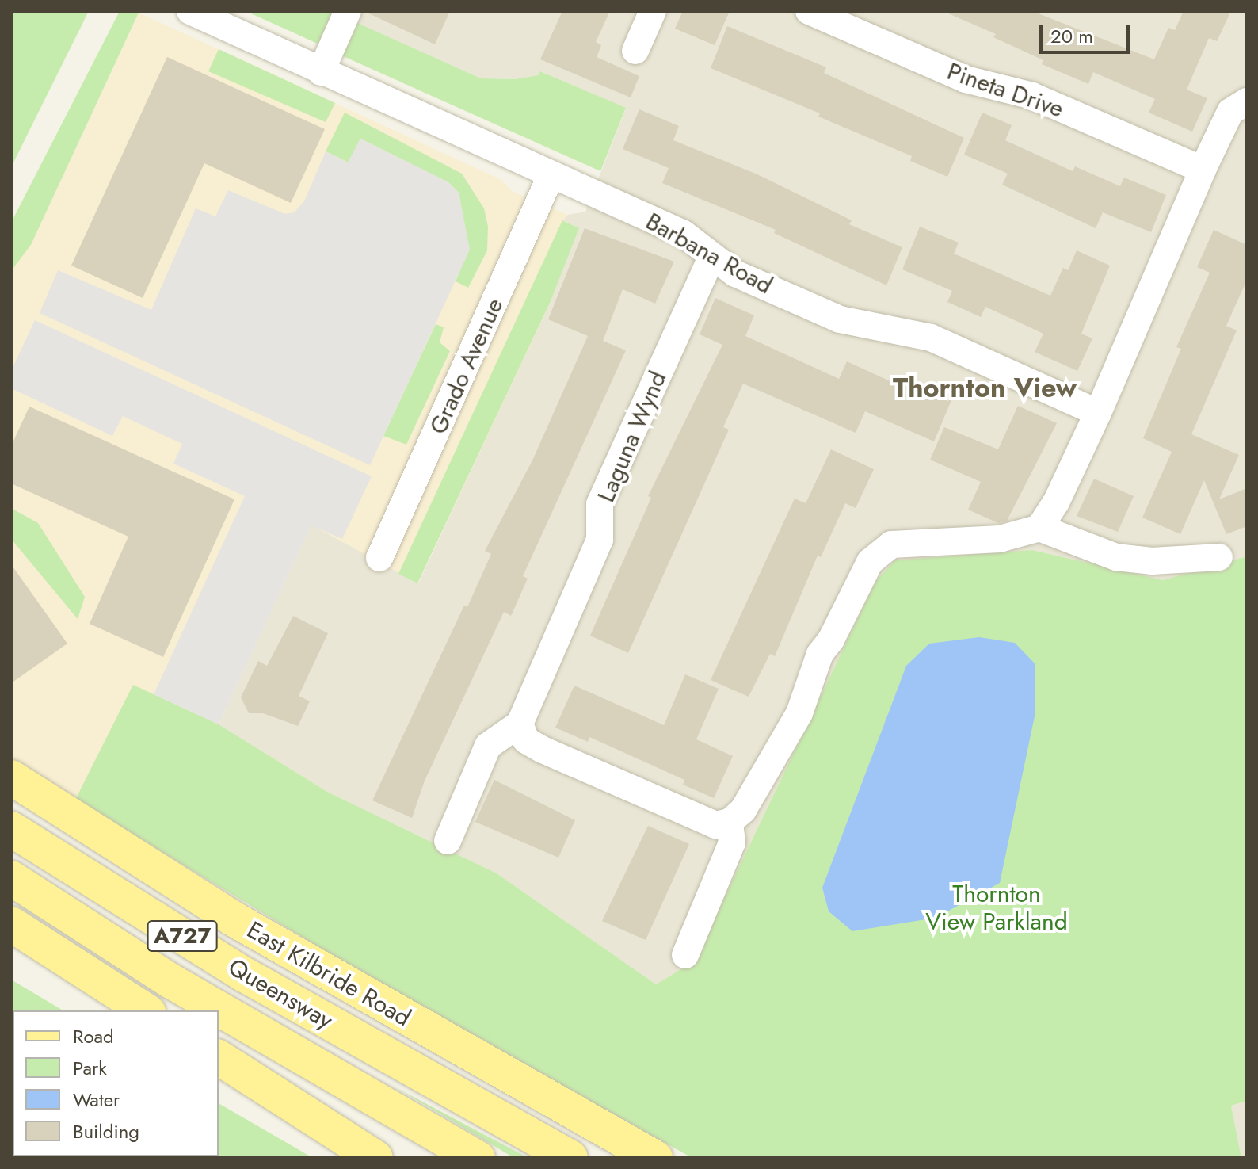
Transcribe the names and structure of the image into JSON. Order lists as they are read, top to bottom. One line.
{"streets":{"main road":["A727","East Kilbride Road","Queensway"],"street":["Pineta Drive","Barbana Road","Grado Avenue","Laguna Wynd"]},"crossings":[["Barbana Road","Grado Avenue"],["Barbana Road","Laguna Wynd"],["East Kilbride Road","Queensway"]],"districts":["Thornton View"],"parks":["Thornton View Parkland"],"legend":["Road","Park","Water","Building"],"scale_bar":"20 m"}
